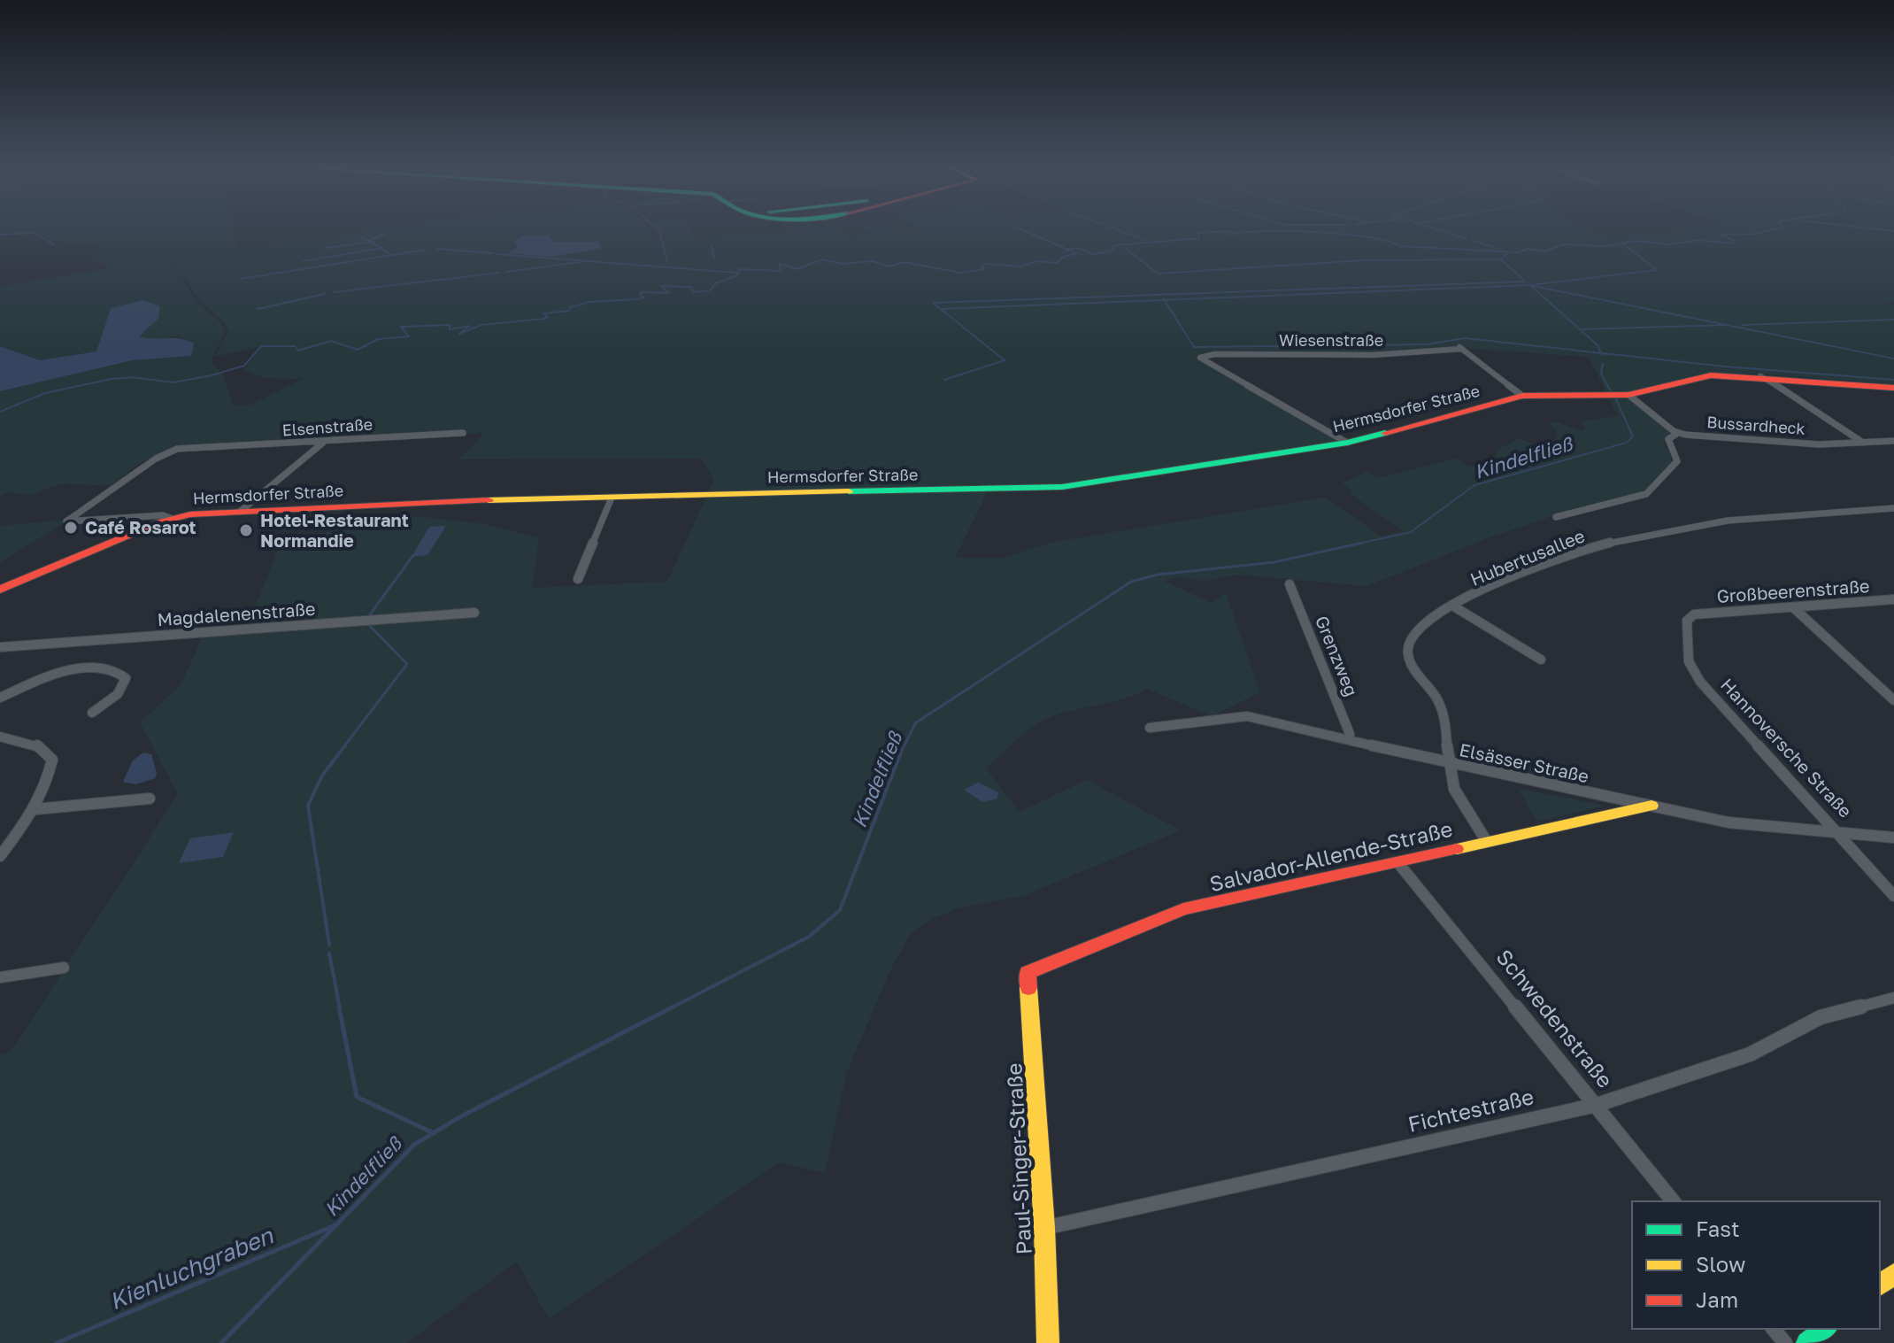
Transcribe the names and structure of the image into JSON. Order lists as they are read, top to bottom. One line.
{"streets":{"street":["Wiesenstraße","Hermsdorfer Straße","Bussardheck","Elsenstraße","Hubertusallee","Großbeerenstraße","Magdalenenstraße","Grenzweg","Hannoversche Straße","Elsässer Straße","Salvador-Allende-Straße","Schwedenstraße","Fichtestraße","Paul-Singer-Straße"]},"crossings":[["Wiesenstraße","Hermsdorfer Straße"],["Hermsdorfer Straße","Elsenstraße"],["Hubertusallee","Elsässer Straße"],["Hubertusallee","Salvador-Allende-Straße"],["Großbeerenstraße","Hannoversche Straße"],["Grenzweg","Elsässer Straße"],["Hannoversche Straße","Elsässer Straße"],["Elsässer Straße","Salvador-Allende-Straße"],["Salvador-Allende-Straße","Schwedenstraße"],["Salvador-Allende-Straße","Paul-Singer-Straße"],["Schwedenstraße","Fichtestraße"],["Fichtestraße","Paul-Singer-Straße"]],"water":["Kindelfließ","Kienluchgraben"],"places":["Café Rosarot","Hotel-Restaurant Normandie"],"legend":["Fast","Slow","Jam"]}
